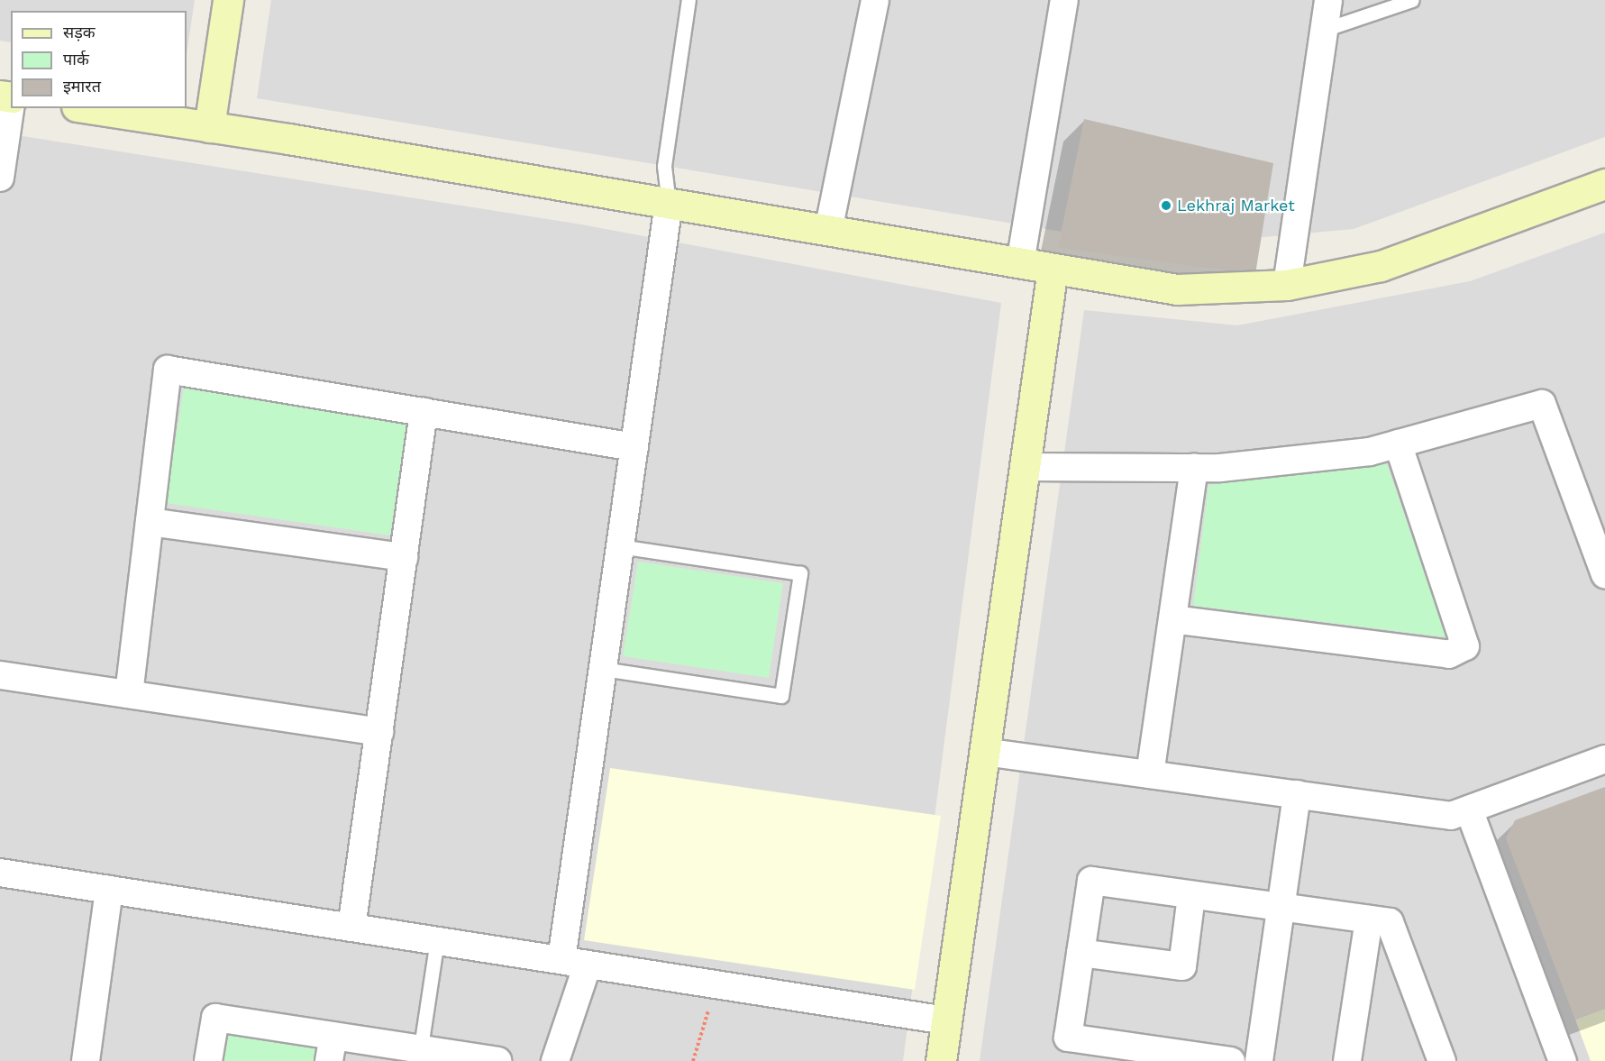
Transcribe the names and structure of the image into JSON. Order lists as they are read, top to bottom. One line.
{"places":["Lekhraj Market"],"legend":["सड़क","पार्क","इमारत"]}
